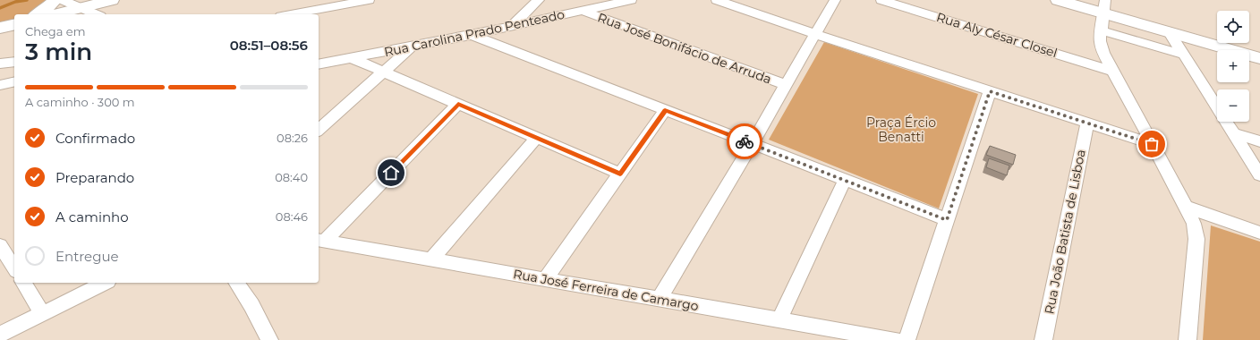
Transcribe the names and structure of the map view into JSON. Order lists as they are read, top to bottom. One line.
{"streets":{"street":["Rua Carolina Prado Penteado","Rua Aly César Closel","Rua José Bonifácio de Arruda","Rua João Batista de Lisboa","Rua José Ferreira de Camargo"]},"crossings":[["Rua Carolina Prado Penteado","Rua José Bonifácio de Arruda"]],"parks":["Praça Ércio Benatti"],"page":{"map_buttons":["+","−"],"heading":["3 min","Chega em","08:51–08:56"],"bar":"A caminho · 300 m","list":[["Confirmado","08:26"],["Preparando","08:40"],["A caminho","08:46"],"Entregue"]}}
